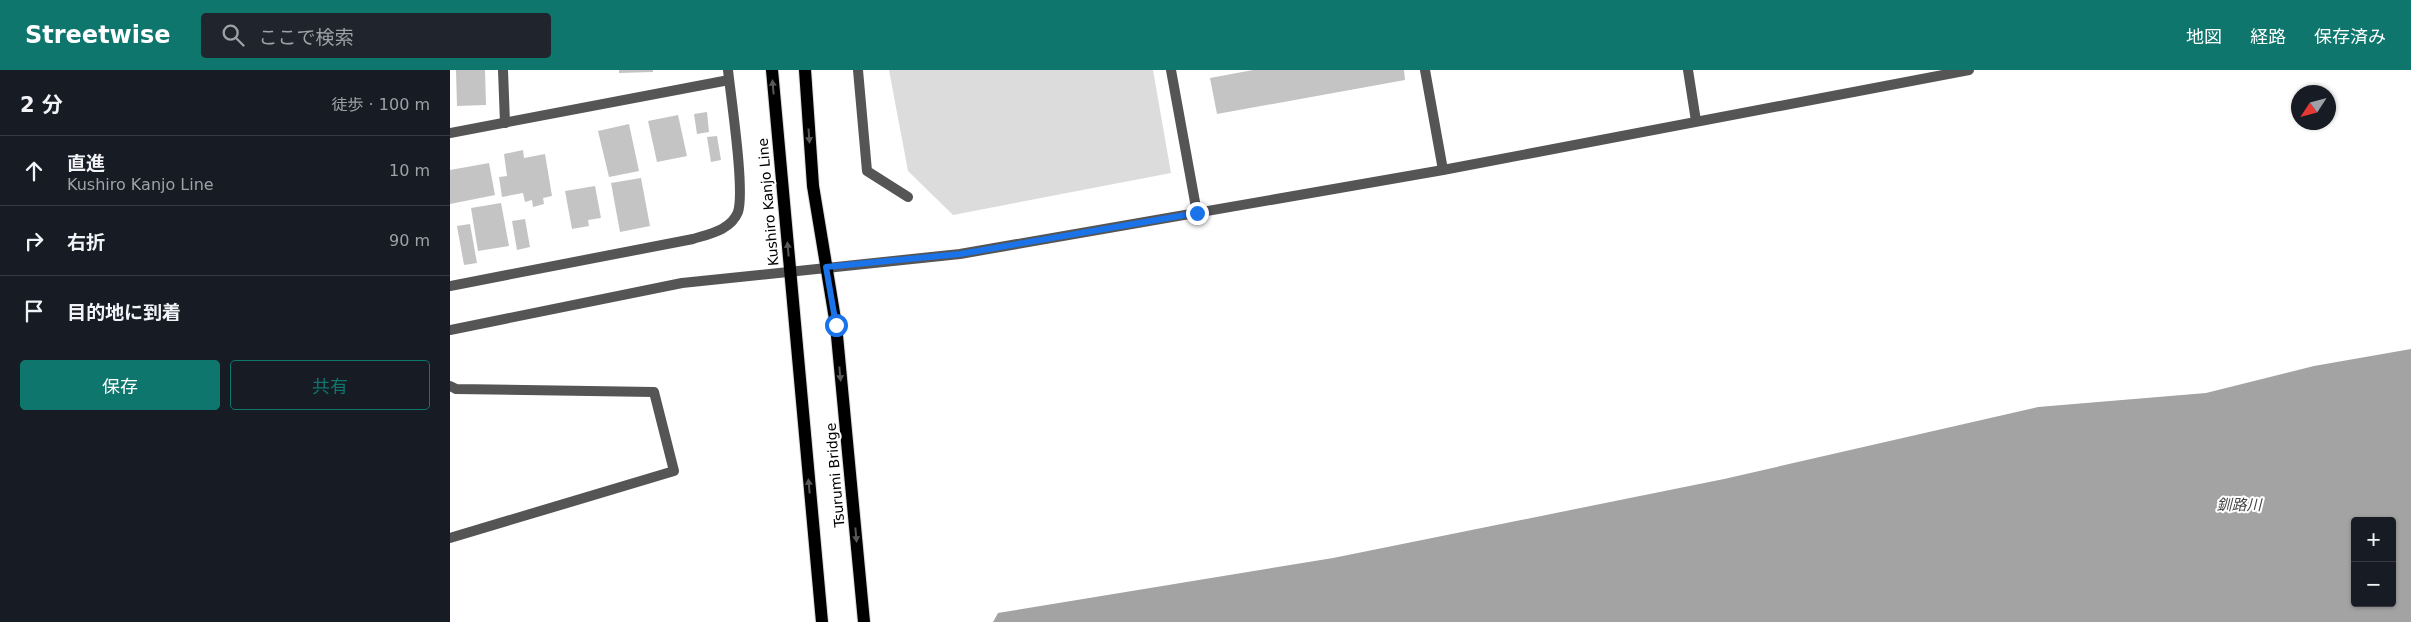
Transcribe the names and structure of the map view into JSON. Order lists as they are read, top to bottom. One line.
{"streets":{"main road":["Kushiro Kanjo Line","Tsurumi Bridge"]},"crossings":[["Kushiro Kanjo Line","Tsurumi Bridge"]],"water":["釧路川"],"north":"bottom left","page":{"header":"Streetwise","search":"ここで検索","nav":["地図","経路","保存済み"],"heading":["2 分","徒歩 · 100 m"],"list":[["直進","Kushiro Kanjo Line","10 m"],["右折","90 m"],"目的地に到着"],"buttons":["保存","共有"],"map_buttons":["+","−"]}}
